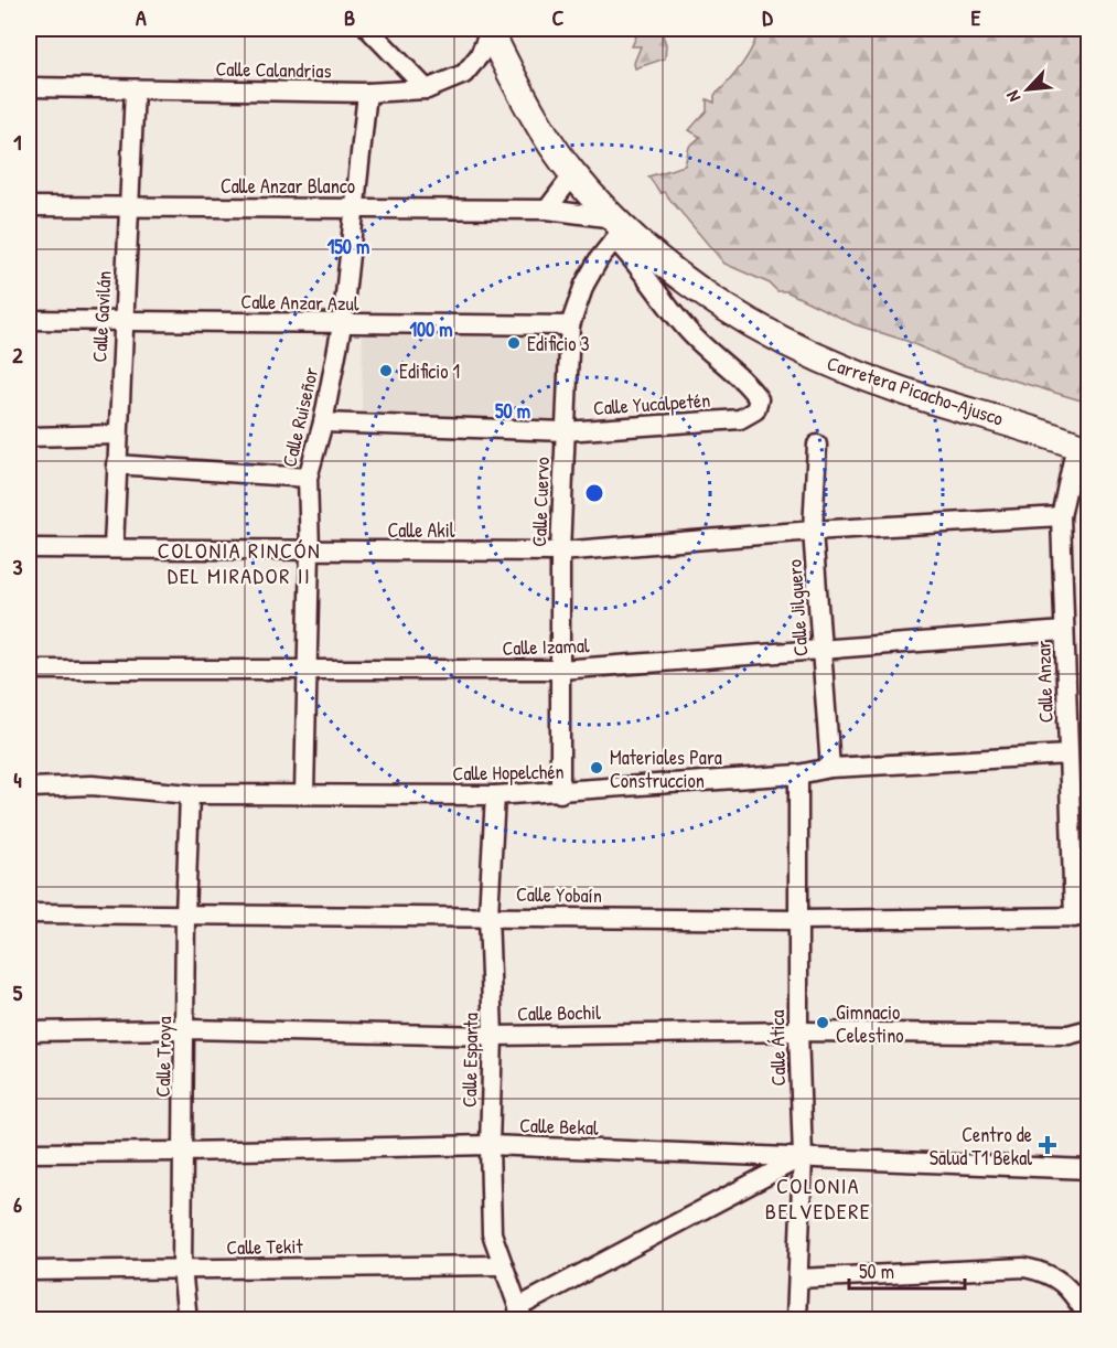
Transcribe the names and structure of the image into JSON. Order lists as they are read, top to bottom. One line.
{"streets":{"main road":["Carretera Picacho-Ajusco"],"street":["Calle Calandrias","Calle Anzar Blanco","Calle Anzar Azul","Calle Gavilán","Calle Yucalpetén","Calle Ruiseñor","Calle Cuervo","Calle Akil","Calle Jilguero","Calle Izamal","Calle Anzar","Calle Hopelchén","Calle Yobaín","Calle Bochil","Calle Ática","Calle Troya","Calle Esparta","Calle Bekal","Calle Tekit"]},"crossings":[["Calle Calandrias","Calle Gavilán"],["Calle Calandrias","Carretera Picacho-Ajusco"],["Calle Calandrias","Calle Ruiseñor"],["Calle Anzar Blanco","Calle Gavilán"],["Calle Anzar Blanco","Carretera Picacho-Ajusco"],["Calle Anzar Blanco","Calle Yucalpetén"],["Calle Anzar Blanco","Calle Ruiseñor"],["Calle Anzar Blanco","Calle Cuervo"],["Calle Anzar Azul","Calle Gavilán"],["Calle Anzar Azul","Calle Ruiseñor"],["Calle Anzar Azul","Calle Cuervo"],["Calle Gavilán","Calle Akil"],["Carretera Picacho-Ajusco","Calle Yucalpetén"],["Carretera Picacho-Ajusco","Calle Cuervo"],["Carretera Picacho-Ajusco","Calle Anzar"],["Calle Yucalpetén","Calle Ruiseñor"],["Calle Yucalpetén","Calle Cuervo"],["Calle Ruiseñor","Calle Akil"],["Calle Ruiseñor","Calle Izamal"],["Calle Ruiseñor","Calle Hopelchén"],["Calle Cuervo","Calle Akil"],["Calle Cuervo","Calle Izamal"],["Calle Cuervo","Calle Hopelchén"],["Calle Akil","Calle Jilguero"],["Calle Akil","Calle Anzar"],["Calle Jilguero","Calle Izamal"],["Calle Jilguero","Calle Hopelchén"],["Calle Izamal","Calle Anzar"],["Calle Anzar","Calle Hopelchén"],["Calle Anzar","Calle Yobaín"],["Calle Hopelchén","Calle Ática"],["Calle Hopelchén","Calle Troya"],["Calle Hopelchén","Calle Esparta"],["Calle Yobaín","Calle Ática"],["Calle Yobaín","Calle Troya"],["Calle Yobaín","Calle Esparta"],["Calle Bochil","Calle Ática"],["Calle Bochil","Calle Troya"],["Calle Bochil","Calle Esparta"],["Calle Ática","Calle Bekal"],["Calle Troya","Calle Bekal"],["Calle Troya","Calle Tekit"],["Calle Esparta","Calle Bekal"],["Calle Esparta","Calle Tekit"]],"districts":["COLONIA RINCÓN DEL MIRADOR II","COLONIA BELVEDERE"],"places":{"other":["Edificio 3","Edificio 1","Materiales Para Construccion","Gimnacio Celestino"],"health":["Centro de Salud T1 Bekal"]},"scale_bar":"50 m","north":"bottom left","grid":{"columns":["A","B","C","D","E"],"rows":["1","2","3","4","5","6"]},"rings":["150 m","100 m","50 m"]}
